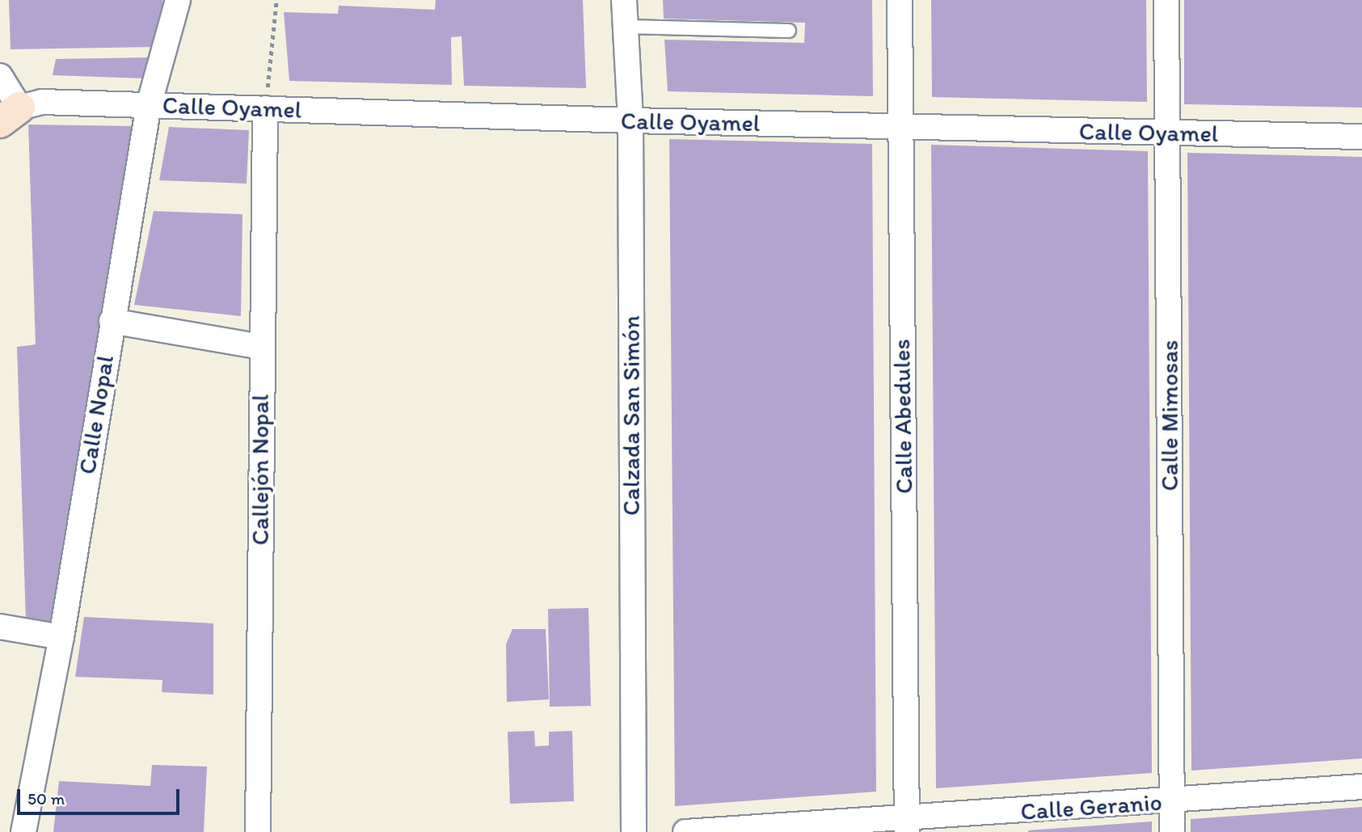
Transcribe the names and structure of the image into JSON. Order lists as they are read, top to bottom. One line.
{"streets":{"street":["Calle Oyamel","Calle Nopal","Calzada San Simón","Calle Mimosas","Calle Abedules","Callejón Nopal","Calle Geranio"]},"crossings":[["Calle Oyamel","Calle Nopal"],["Calle Oyamel","Calzada San Simón"],["Calle Oyamel","Calle Mimosas"],["Calle Oyamel","Calle Abedules"],["Calle Oyamel","Callejón Nopal"],["Calle Mimosas","Calle Geranio"],["Calle Abedules","Calle Geranio"]],"scale_bar":"50 m"}
